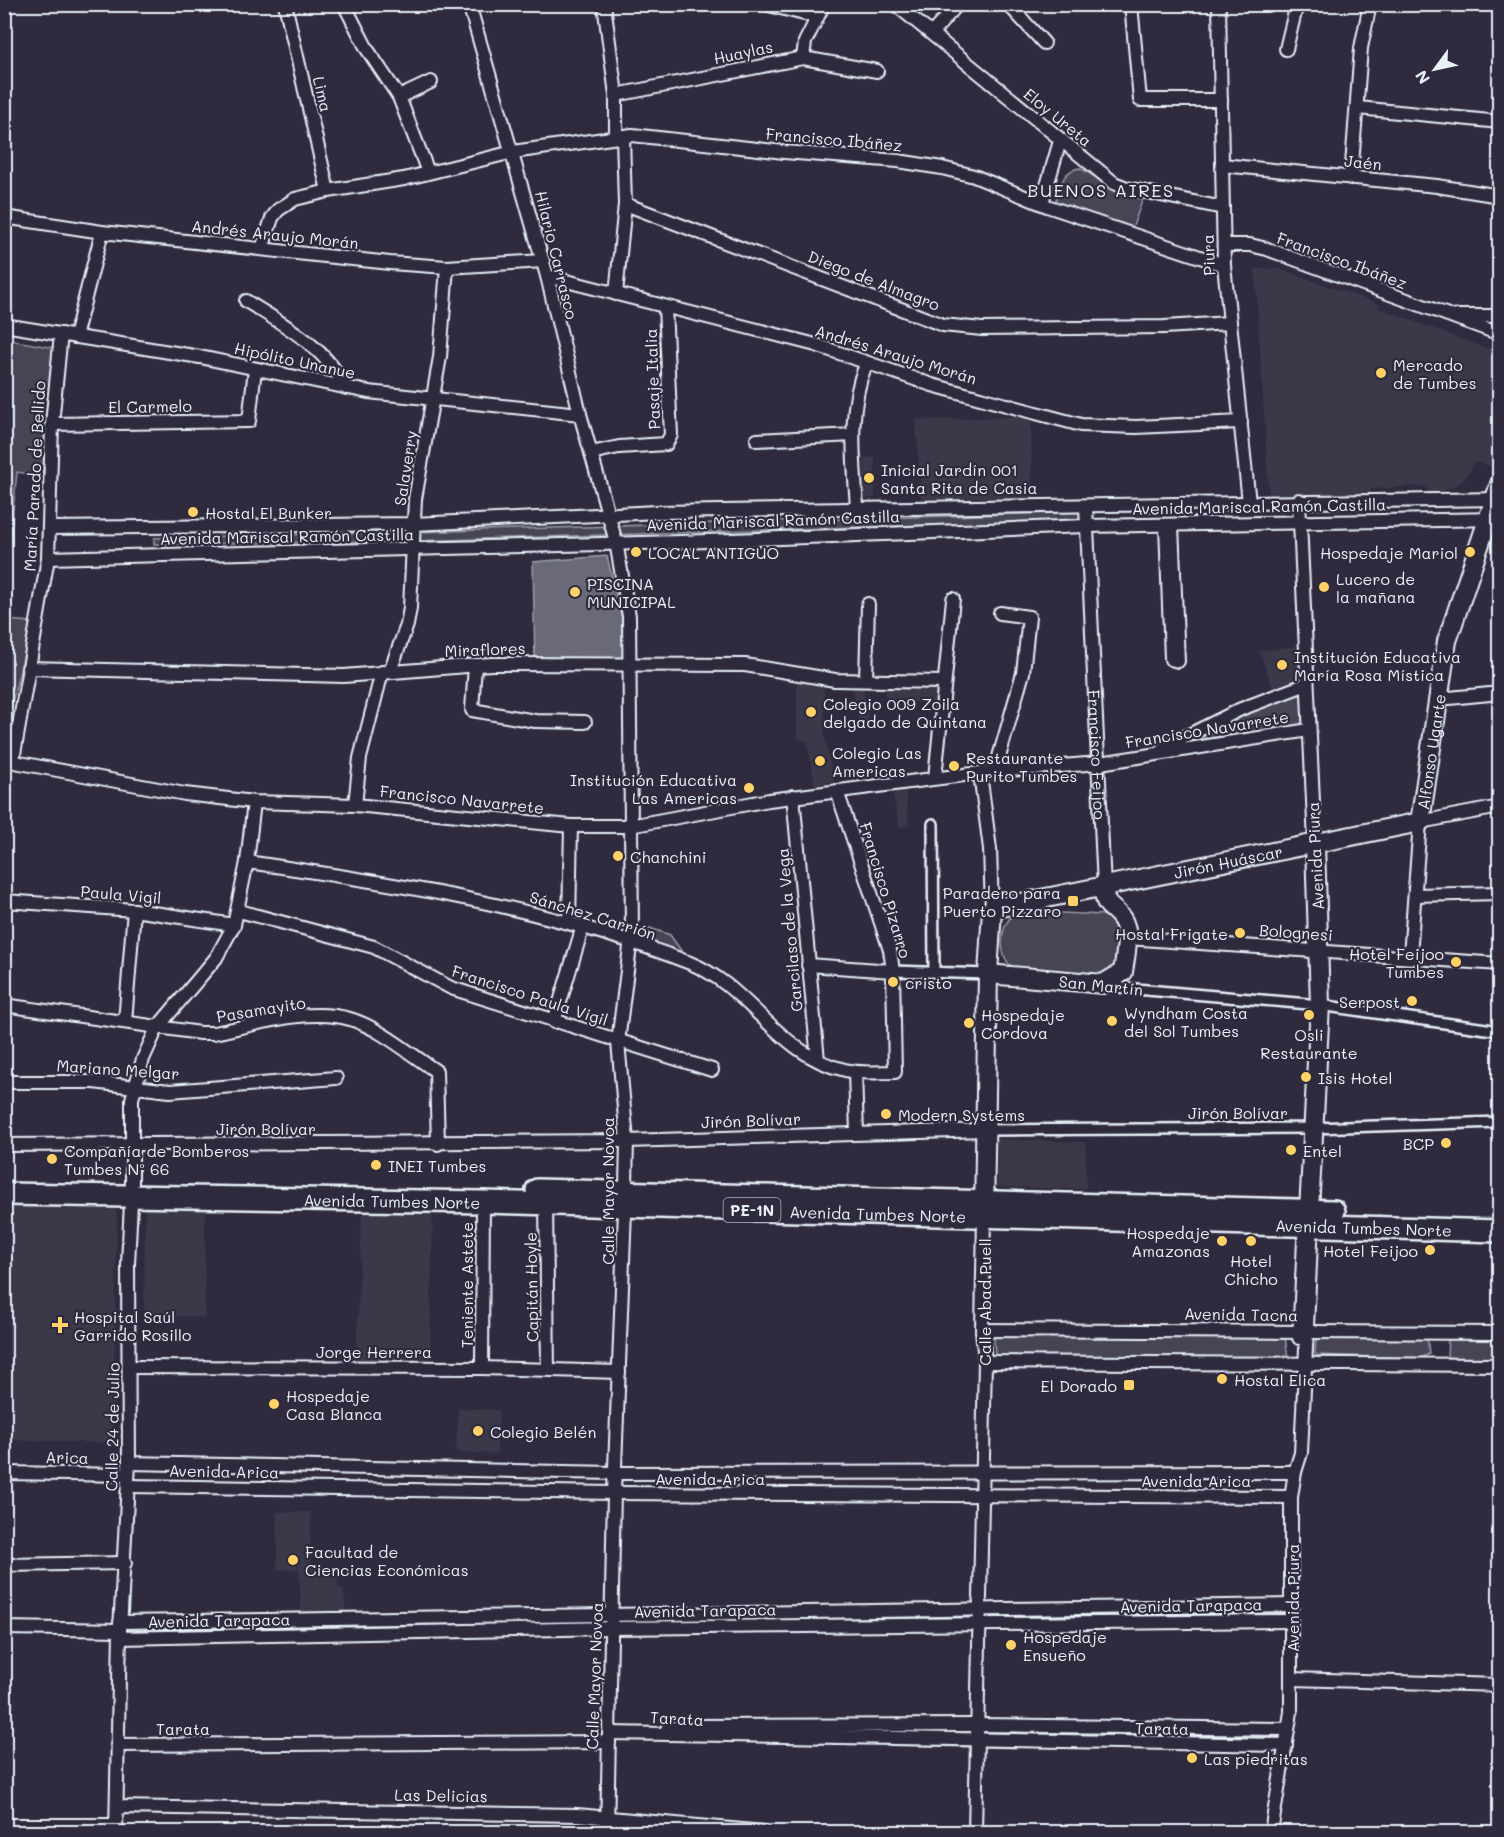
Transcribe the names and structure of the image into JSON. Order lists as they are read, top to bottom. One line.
{"streets":{"highway":["Avenida Tumbes Norte","PE-1N"],"main road":["Alfonso Ugarte","Francisco Feijoo","Avenida Piura","Jirón Huáscar","San Martín","Calle Abad Puell"],"street":["Huaylas","Lima","Eloy Ureta","Francisco Ibáñez","Jaén","Andrés Araujo Morán","Hilario Carrasco","Piura","Diego de Almagro","Hipólito Unanue","Pasaje Italia","El Carmelo","Salaverry","María Parado de Bellido","Avenida Mariscal Ramón Castilla","Miraflores","Francisco Navarrete","Francisco Pizarro","Paula Vigil","Sánchez Carrión","Garcilaso de la Vega","Bolognesi","Francisco Paula Vigil","Pasamayito","Mariano Melgar","Jirón Bolívar","Calle Mayor Novoa","Teniente Astete","Capitán Hoyle","Avenida Tacna","Jorge Herrera","Calle 24 de Julio","Arica","Avenida Arica","Avenida Tarapaca","Tarata","Las Delicias"]},"crossings":[["Lima","Francisco Ibáñez"],["Eloy Ureta","Piura"],["Francisco Ibáñez","Andrés Araujo Morán"],["Francisco Ibáñez","Hilario Carrasco"],["Francisco Ibáñez","Piura"],["Jaén","Piura"],["Andrés Araujo Morán","Hilario Carrasco"],["Andrés Araujo Morán","Piura"],["Andrés Araujo Morán","Pasaje Italia"],["Andrés Araujo Morán","Salaverry"],["Hilario Carrasco","Hipólito Unanue"],["Hilario Carrasco","Pasaje Italia"],["Hilario Carrasco","Avenida Mariscal Ramón Castilla"],["Hilario Carrasco","Calle Mayor Novoa"],["Piura","Diego de Almagro"],["Piura","Avenida Mariscal Ramón Castilla"],["Hipólito Unanue","El Carmelo"],["Hipólito Unanue","Salaverry"],["Hipólito Unanue","María Parado de Bellido"],["El Carmelo","María Parado de Bellido"],["Salaverry","Avenida Mariscal Ramón Castilla"],["Salaverry","Miraflores"],["Salaverry","Francisco Navarrete"],["María Parado de Bellido","Avenida Mariscal Ramón Castilla"],["María Parado de Bellido","Miraflores"],["María Parado de Bellido","Francisco Navarrete"],["Avenida Mariscal Ramón Castilla","Alfonso Ugarte"],["Avenida Mariscal Ramón Castilla","Francisco Feijoo"],["Avenida Mariscal Ramón Castilla","Avenida Piura"],["Avenida Mariscal Ramón Castilla","Calle Mayor Novoa"],["Miraflores","Calle Mayor Novoa"],["Francisco Navarrete","Francisco Feijoo"],["Francisco Navarrete","Avenida Piura"],["Francisco Navarrete","Francisco Pizarro"],["Francisco Navarrete","Garcilaso de la Vega"],["Francisco Navarrete","Calle Mayor Novoa"],["Francisco Navarrete","Calle Abad Puell"],["Francisco Navarrete","Calle 24 de Julio"],["Alfonso Ugarte","Jirón Huáscar"],["Alfonso Ugarte","Bolognesi"],["Francisco Feijoo","Jirón Huáscar"],["Francisco Feijoo","Bolognesi"],["Avenida Piura","Jirón Huáscar"],["Avenida Piura","Bolognesi"],["Avenida Piura","San Martín"],["Avenida Piura","Jirón Bolívar"],["Avenida Piura","Avenida Tumbes Norte"],["Avenida Piura","Avenida Tacna"],["Avenida Piura","Avenida Arica"],["Avenida Piura","Avenida Tarapaca"],["Avenida Piura","Tarata"],["Jirón Huáscar","Calle Abad Puell"],["Francisco Pizarro","Sánchez Carrión"],["Francisco Pizarro","San Martín"],["Paula Vigil","Calle 24 de Julio"],["Sánchez Carrión","Garcilaso de la Vega"],["Sánchez Carrión","Calle Mayor Novoa"],["Sánchez Carrión","Calle 24 de Julio"],["Garcilaso de la Vega","San Martín"],["San Martín","Calle Abad Puell"],["Francisco Paula Vigil","Calle Mayor Novoa"],["Francisco Paula Vigil","Calle 24 de Julio"],["Pasamayito","Jirón Bolívar"],["Pasamayito","Calle 24 de Julio"],["Mariano Melgar","Calle 24 de Julio"],["Jirón Bolívar","Calle Mayor Novoa"],["Jirón Bolívar","Calle Abad Puell"],["Jirón Bolívar","Calle 24 de Julio"],["Calle Mayor Novoa","Avenida Tumbes Norte"],["Calle Mayor Novoa","Jorge Herrera"],["Calle Mayor Novoa","Avenida Arica"],["Calle Mayor Novoa","Avenida Tarapaca"],["Calle Mayor Novoa","Tarata"],["Calle Mayor Novoa","Las Delicias"],["Avenida Tumbes Norte","Teniente Astete"],["Avenida Tumbes Norte","Capitán Hoyle"],["Avenida Tumbes Norte","Calle Abad Puell"],["Avenida Tumbes Norte","Calle 24 de Julio"],["Teniente Astete","Jorge Herrera"],["Capitán Hoyle","Jorge Herrera"],["Calle Abad Puell","Avenida Tacna"],["Calle Abad Puell","Avenida Arica"],["Calle Abad Puell","Avenida Tarapaca"],["Calle Abad Puell","Tarata"],["Jorge Herrera","Calle 24 de Julio"],["Calle 24 de Julio","Arica"],["Calle 24 de Julio","Avenida Arica"],["Calle 24 de Julio","Avenida Tarapaca"],["Calle 24 de Julio","Tarata"],["Calle 24 de Julio","Las Delicias"],["Arica","Avenida Arica"]],"districts":["BUENOS AIRES"],"places":{"other":["Mercado de Tumbes","Inicial Jardín 001 Santa Rita de Casia","Hostal El Bunker","LOCAL ANTIGUO","Hospedaje Mariol","Lucero de la mañana","PISCINA MUNICIPAL","Institución Educativa María Rosa Mística","Colegio 009 Zoila delgado de Quintana","Colegio Las Americas","Restaurante Purito Tumbes","Institución Educativa Las Americas","Chanchini","Hostal Frigate","Hotel Feijoo Tumbes","cristo","Serpost","Osli Restaurante","Wyndham Costa del Sol Tumbes","Hospedaje Cordova","Isis Hotel","Modern Systems","BCP","Entel","Compañía de Bomberos Tumbes Nº 66","INEI Tumbes","Hospedaje Amazonas","Hotel Chicho","Hotel Feijoo","Hostal Elica","Hospedaje Casa Blanca","Colegio Belén","Facultad de Ciencias Económicas","Hospedaje Ensueño","Las piedritas"],"transit":["Paradero para Puerto Pizzaro","El Dorado"],"health":["Hospital Saúl Garrido Rosillo"]},"north":"bottom left"}
